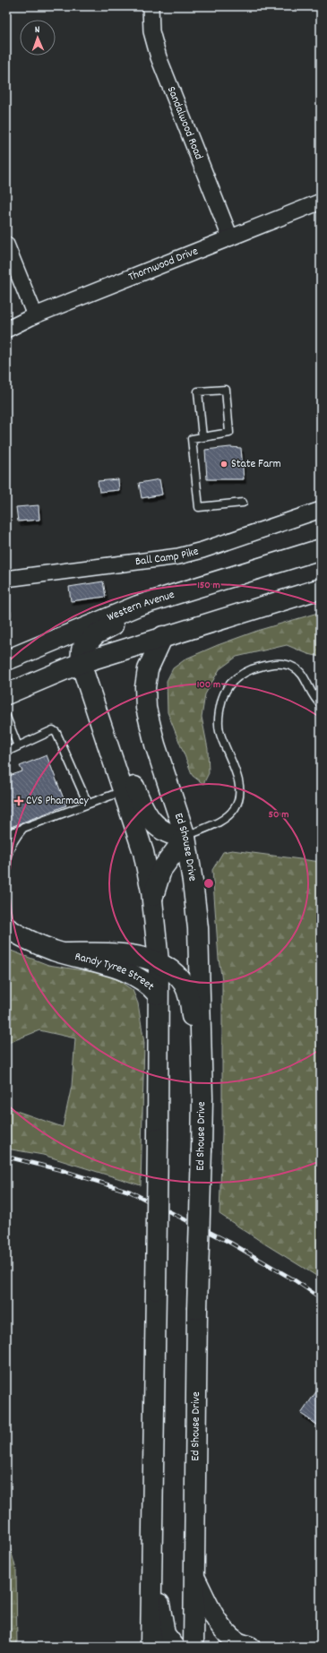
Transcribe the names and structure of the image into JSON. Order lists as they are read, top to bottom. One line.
{"streets":{"street":["Sandalwood Road","Thornwood Drive","Ball Camp Pike","Western Avenue","Ed Shouse Drive","Randy Tyree Street"]},"crossings":[["Sandalwood Road","Thornwood Drive"]],"places":{"other":["State Farm"],"health":["CVS Pharmacy"]},"north":"top","rings":["150 m","100 m","50 m"]}
